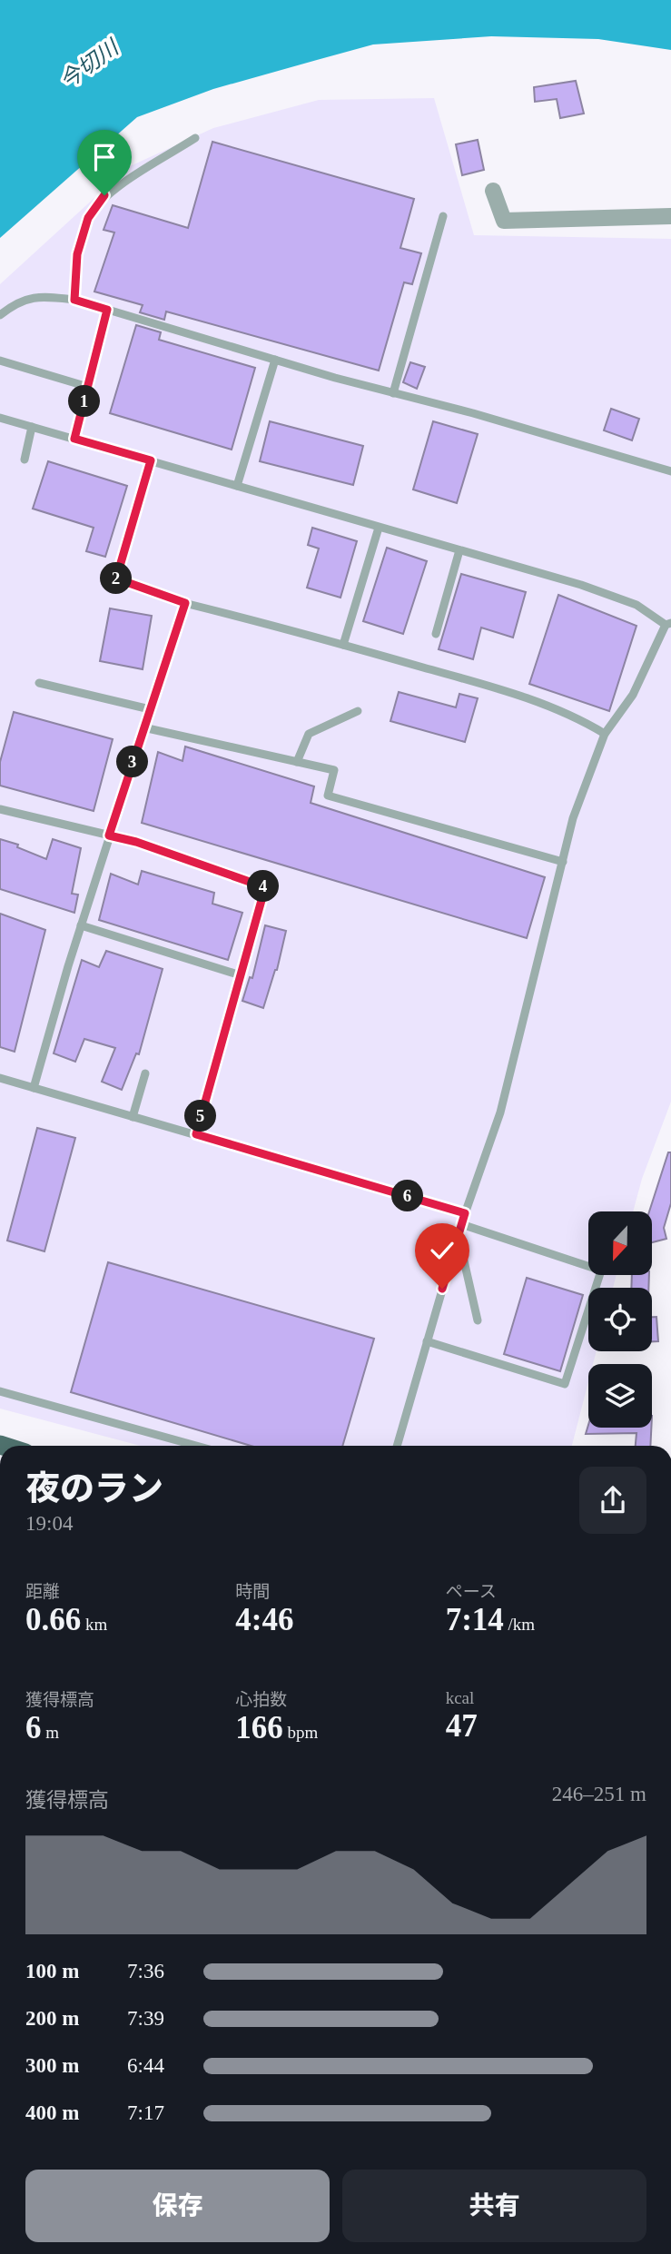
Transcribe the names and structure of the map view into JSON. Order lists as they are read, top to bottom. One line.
{"water":["今切川"],"north":"bottom","page":{"pins":["1","2","3","4","5","6"],"heading":["夜のラン","19:04"],"stats":[["距離","0.66 km"],["時間","4:46"],["ペース","7:14 /km"],["獲得標高","6 m"],["心拍数","166 bpm"],["kcal","47"]],"chart":["獲得標高","246–251 m"],"list":[{"name":"100 m","note":"7:36"},{"name":"200 m","note":"7:39"},{"name":"300 m","note":"6:44"},{"name":"400 m","note":"7:17"}],"buttons":["保存","共有"]}}
